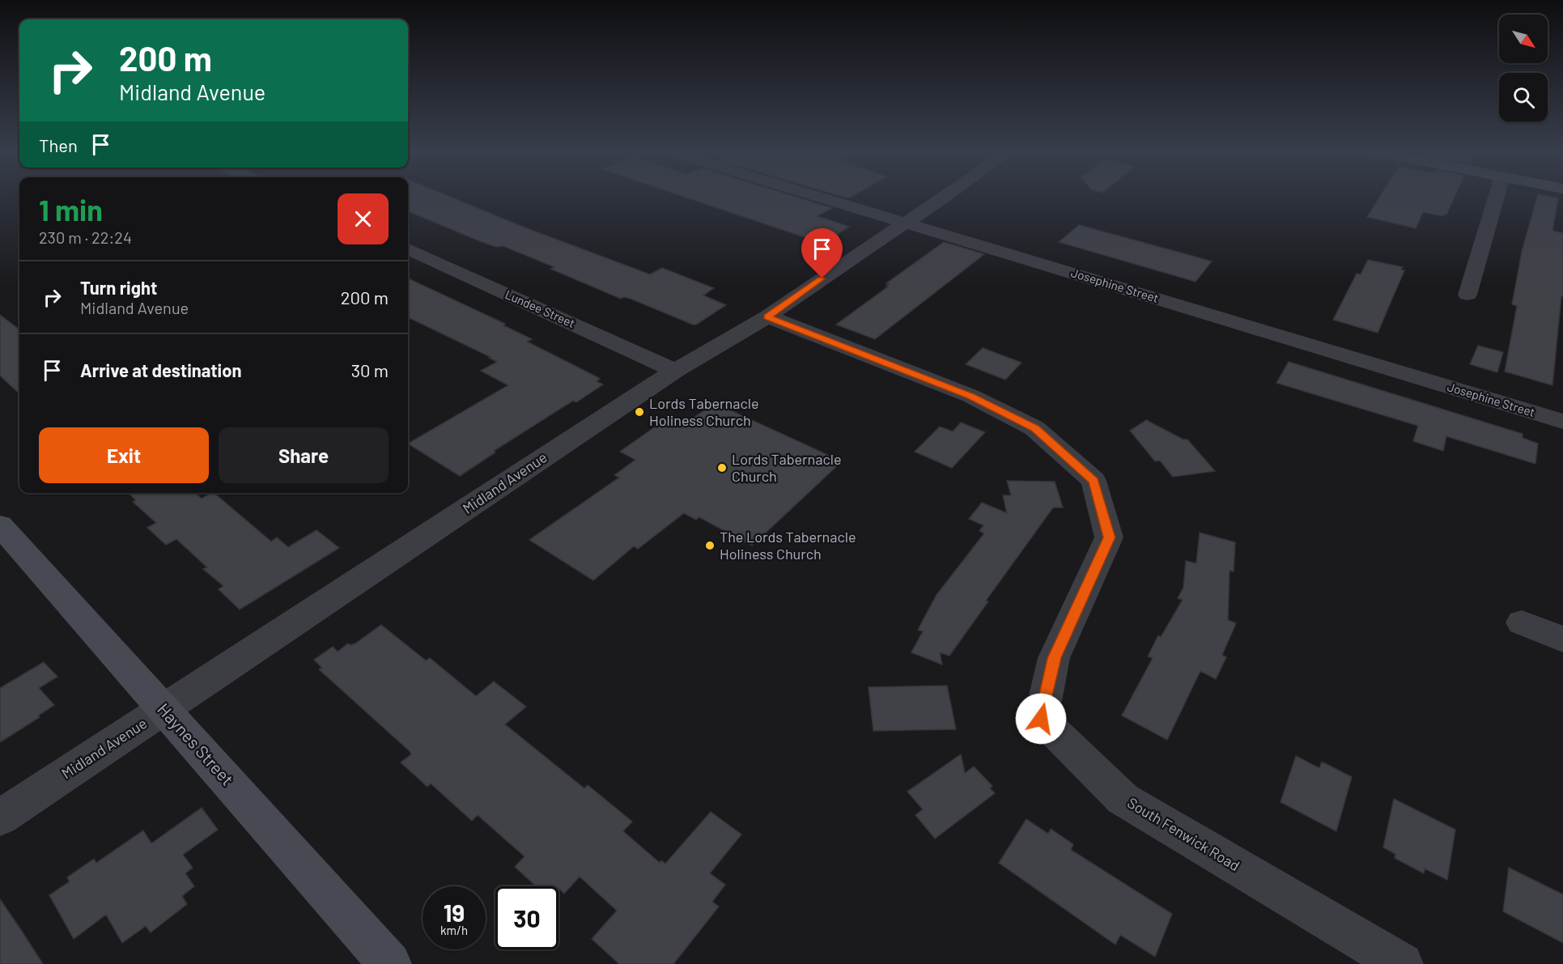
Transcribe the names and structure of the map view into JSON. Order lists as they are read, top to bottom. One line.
{"streets":{"street":["Josephine Street","Lundee Street","Midland Avenue","Haynes Street","South Fenwick Road"]},"crossings":[["Josephine Street","Midland Avenue"],["Lundee Street","Midland Avenue"],["Midland Avenue","Haynes Street"],["Midland Avenue","South Fenwick Road"]],"places":["Lords Tabernacle Holiness Church","Lords Tabernacle Church","The Lords Tabernacle Holiness Church"],"north":"bottom right","page":{"turn":["200 m","Midland Avenue"],"then":"Then","heading":["1 min","230 m · 22:24"],"list":[{"name":"Turn right","note":"Midland Avenue","value":"200 m"},{"name":"Arrive at destination","value":"30 m"}],"buttons":["Exit","Share"],"speed":"19 km/h","limit":"30"}}
